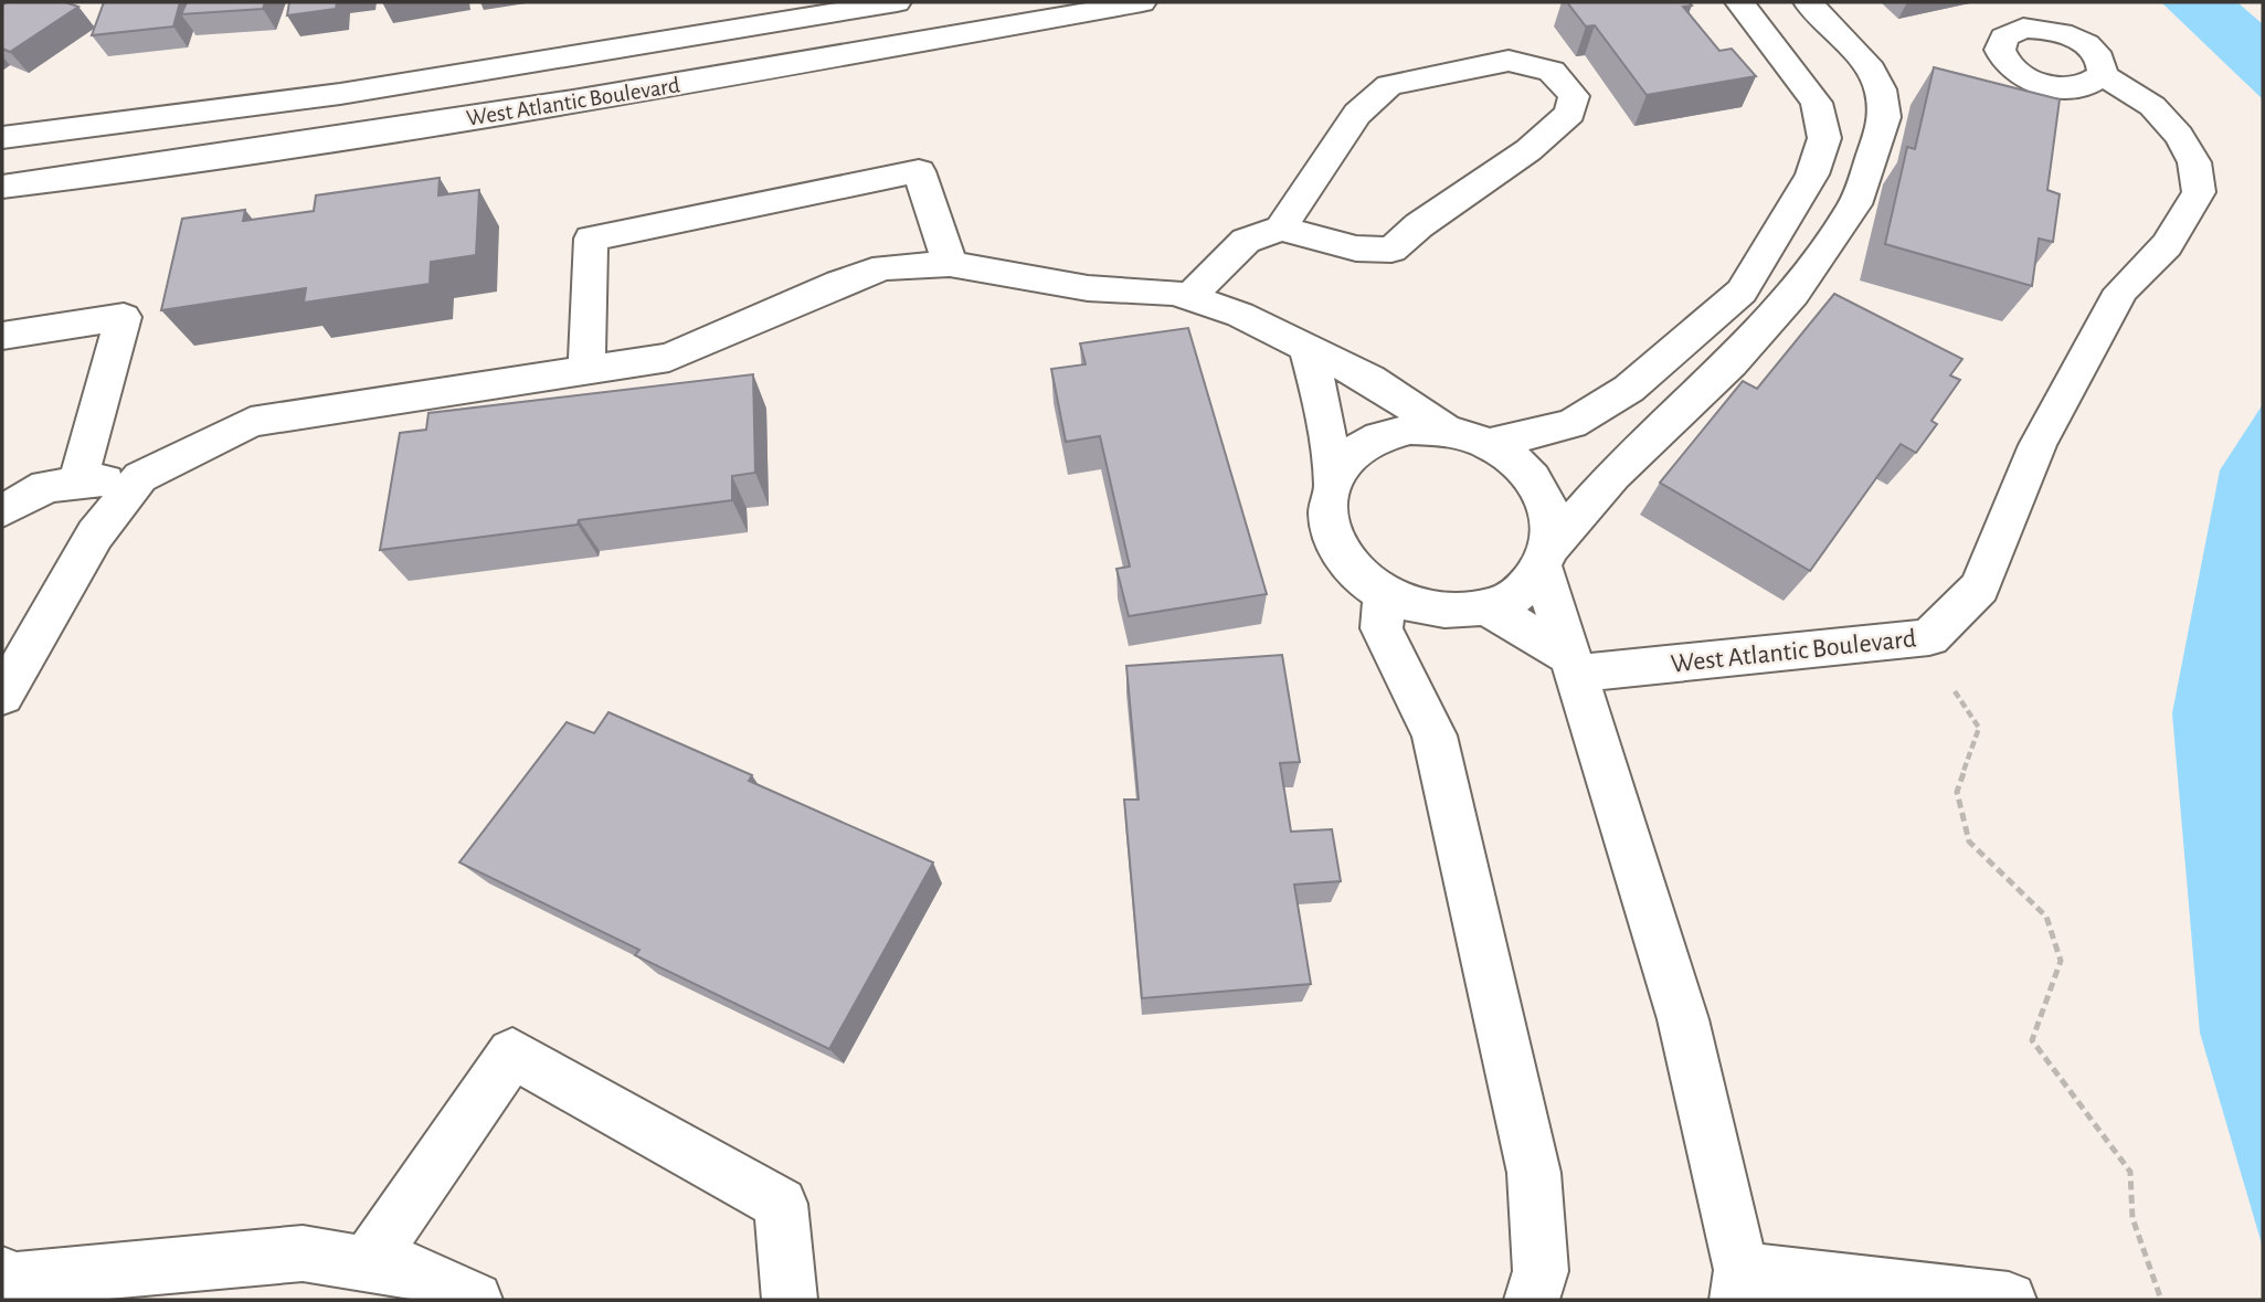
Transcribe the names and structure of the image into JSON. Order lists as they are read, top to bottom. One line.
{"streets":{"street":["West Atlantic Boulevard"]}}
